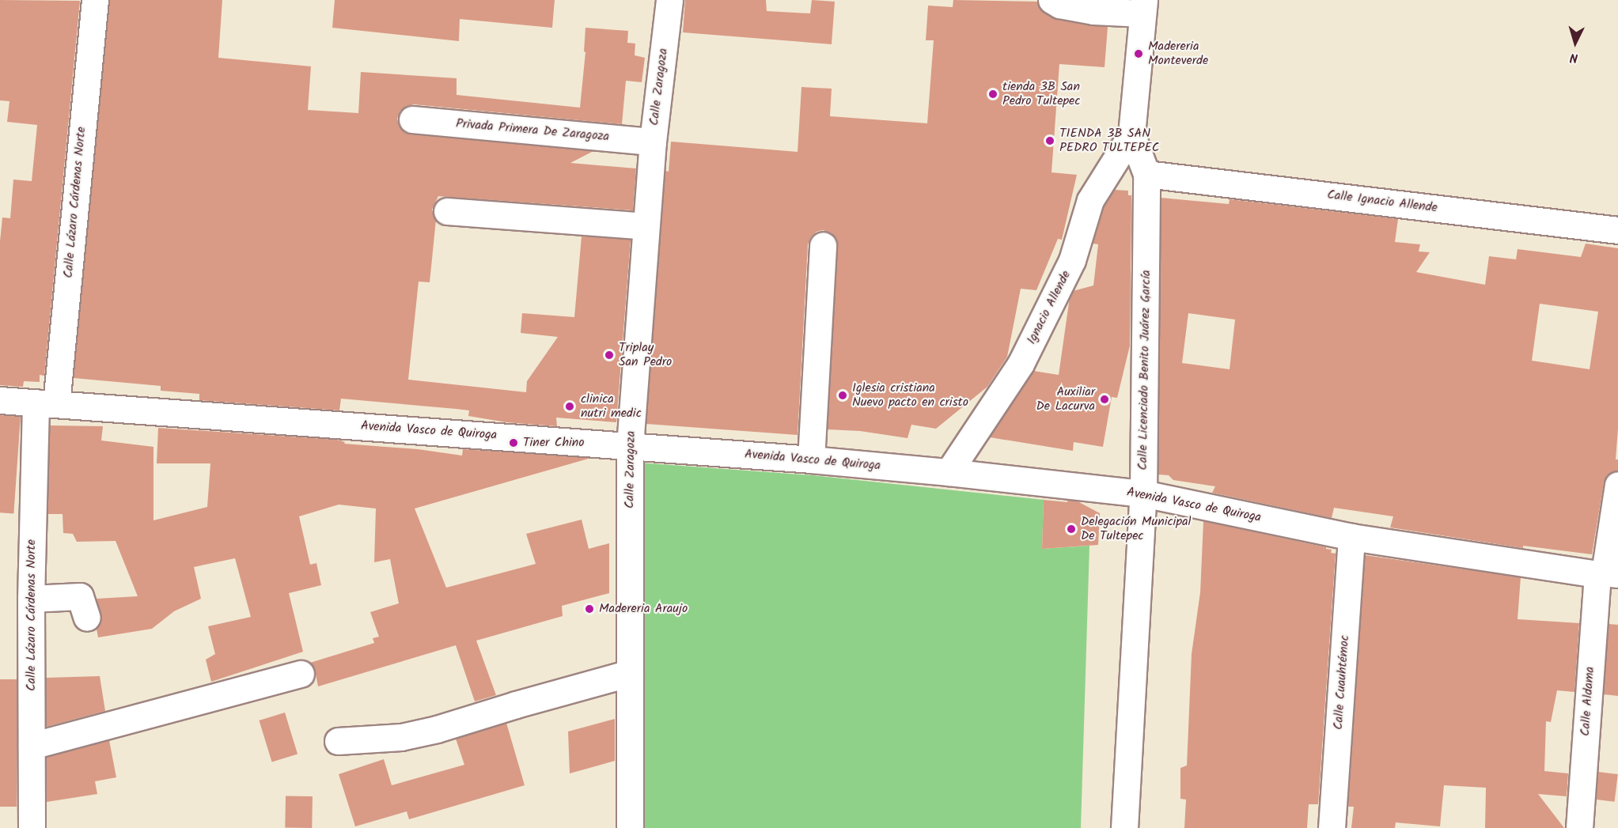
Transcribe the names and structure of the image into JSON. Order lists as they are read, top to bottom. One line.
{"streets":{"street":["Calle Zaragoza","Privada Primera De Zaragoza","Calle Ignacio Allende","Calle Lázaro Cárdenas Norte","Ignacio Allende","Calle Licenciado Benito Juárez García","Avenida Vasco de Quiroga","Calle Cuauhtémoc","Calle Aldama"]},"crossings":[["Calle Zaragoza","Privada Primera De Zaragoza"],["Calle Zaragoza","Avenida Vasco de Quiroga"],["Calle Ignacio Allende","Calle Licenciado Benito Juárez García"],["Calle Lázaro Cárdenas Norte","Avenida Vasco de Quiroga"],["Ignacio Allende","Calle Licenciado Benito Juárez García"],["Ignacio Allende","Avenida Vasco de Quiroga"],["Calle Licenciado Benito Juárez García","Avenida Vasco de Quiroga"],["Avenida Vasco de Quiroga","Calle Cuauhtémoc"],["Avenida Vasco de Quiroga","Calle Aldama"]],"places":["Madereria Monteverde","tienda 3B San Pedro Tultepec","TIENDA 3B SAN PEDRO TULTEPEC","Triplay San Pedro","Iglesia cristiana Nuevo pacto en cristo","Auxiliar De Lacurva","clinica nutri medic","Tiner Chino","Delegación Municipal De Tultepec","Madereria Araujo"],"north":"bottom"}
